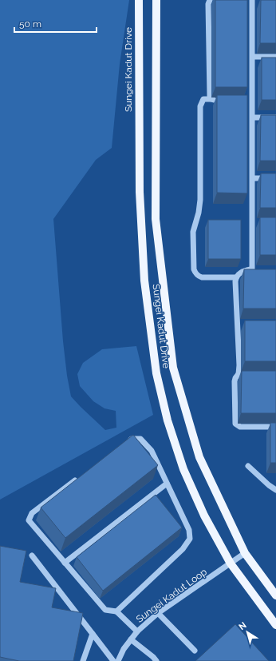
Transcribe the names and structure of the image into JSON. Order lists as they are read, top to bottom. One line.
{"streets":{"main road":["Sungei Kadut Drive"],"street":["Sungei Kadut Loop"]},"crossings":[["Sungei Kadut Drive","Sungei Kadut Loop"]],"scale_bar":"50 m","north":"top left"}
